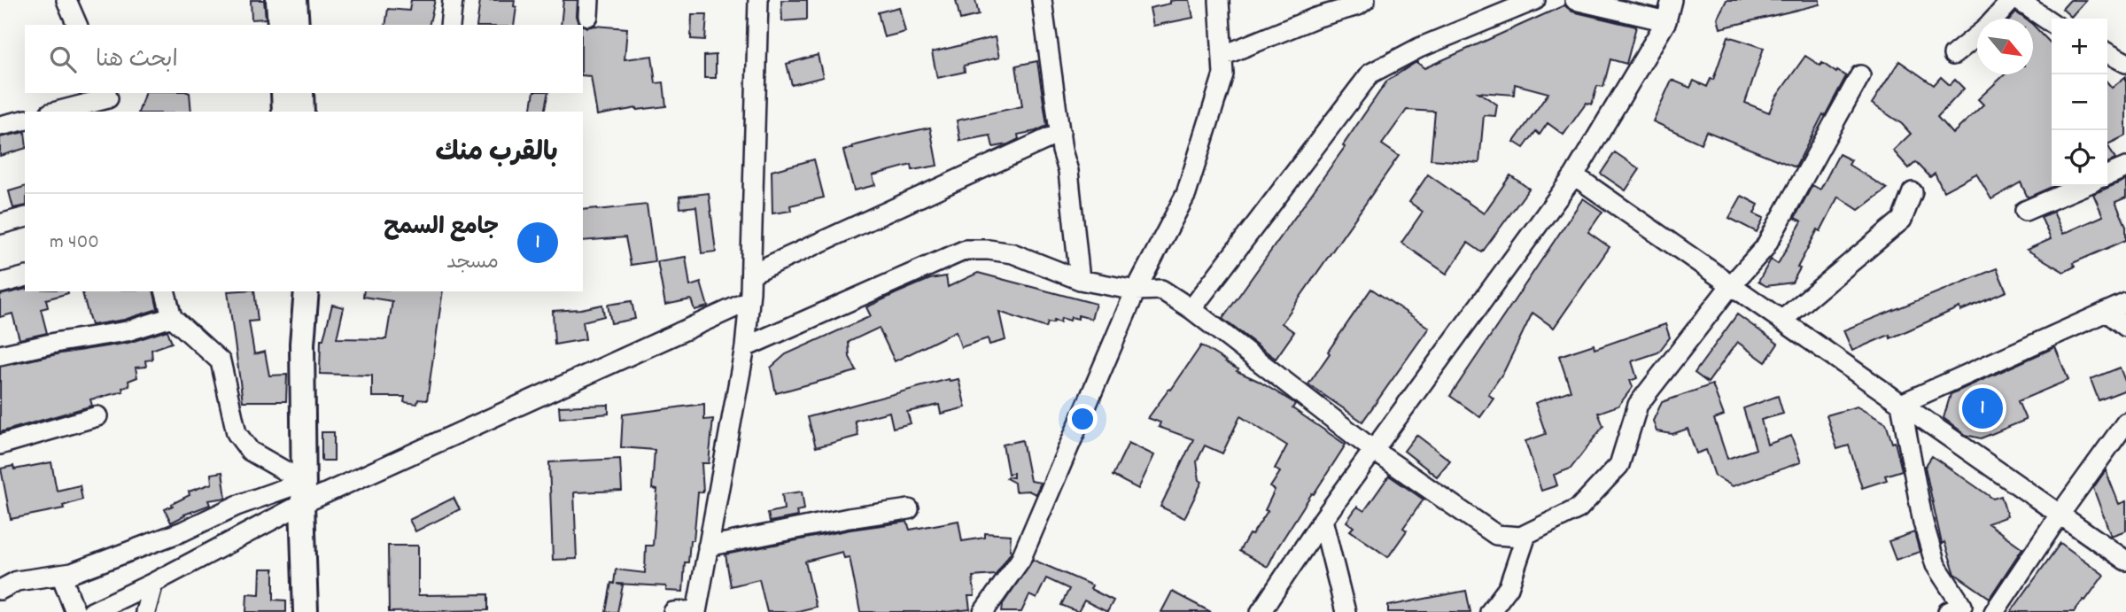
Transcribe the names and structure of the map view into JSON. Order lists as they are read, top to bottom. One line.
{"north":"bottom right","page":{"map_buttons":["+","−"],"search":"ابحث هنا","heading":"بالقرب منك","list":[{"mark":"1","name":"جامع السمح","note":"مسجد","value":"400 m"}],"pins":"1"}}
